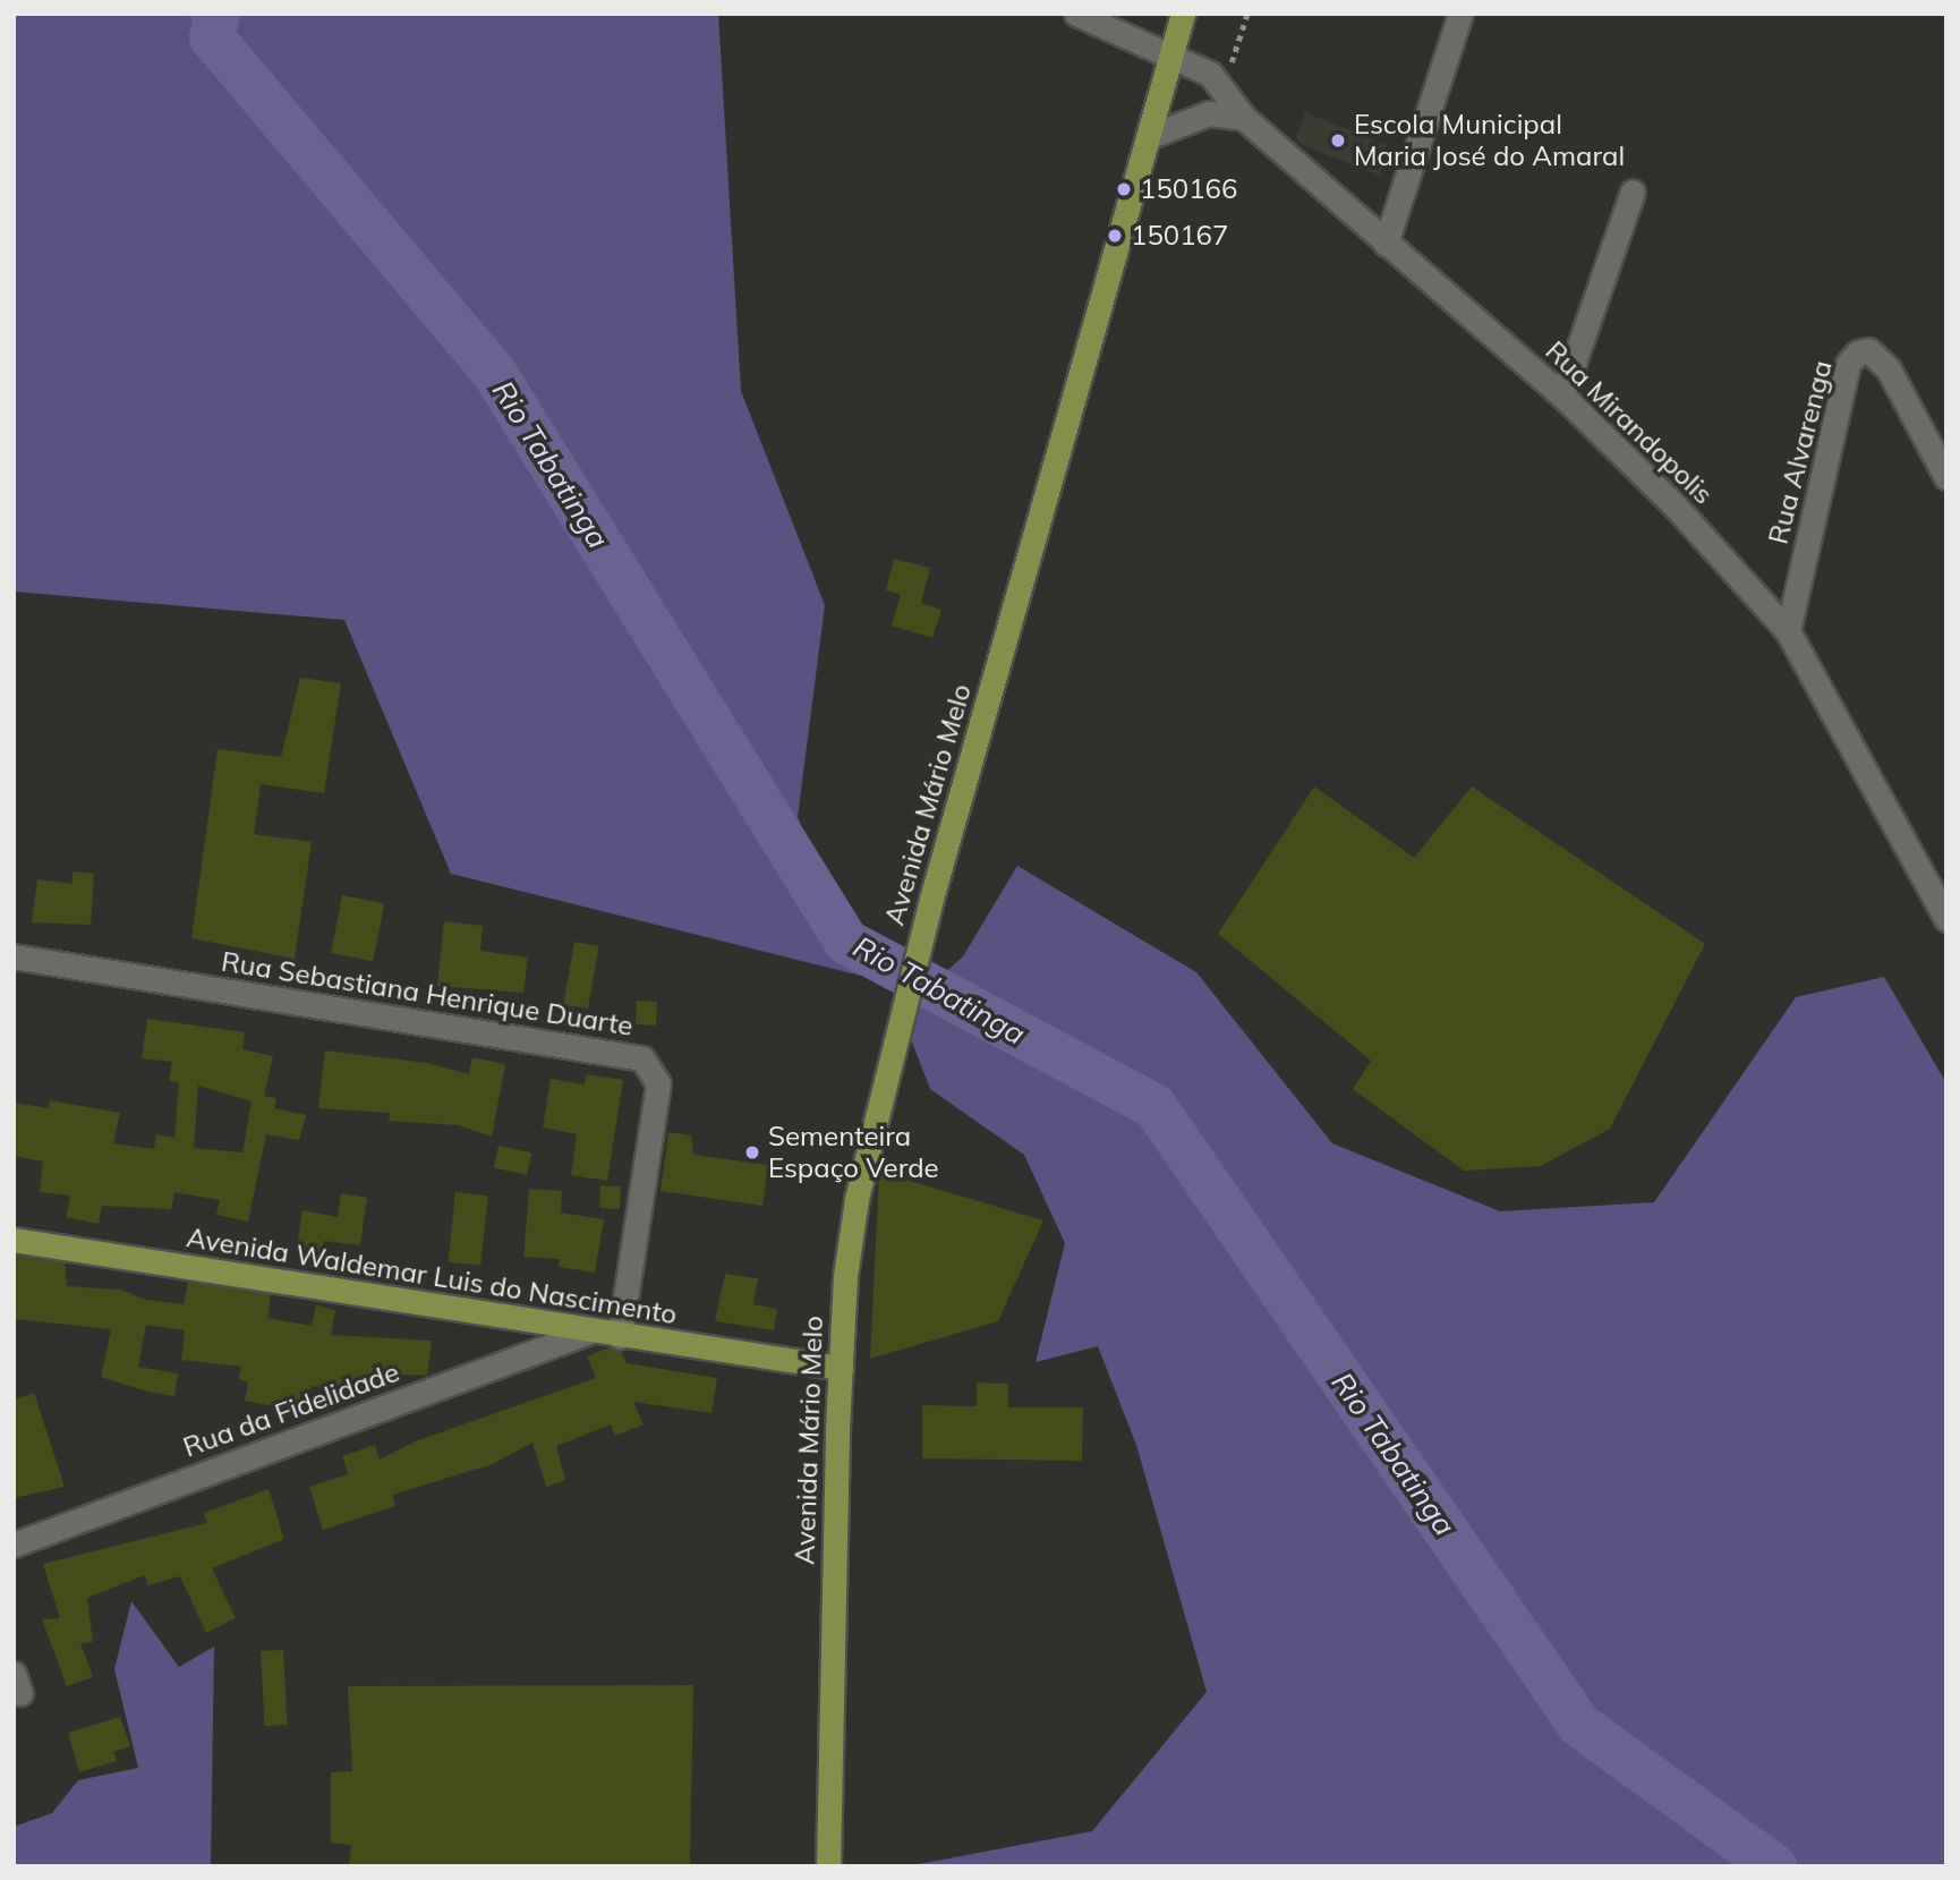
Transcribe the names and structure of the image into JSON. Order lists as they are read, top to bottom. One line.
{"streets":{"main road":["Avenida Mário Melo","Avenida Waldemar Luis do Nascimento"],"street":["Rua Mirandopolis","Rua Alvarenga","Rua Sebastiana Henrique Duarte","Rua da Fidelidade"]},"crossings":[["Rua Mirandopolis","Rua Alvarenga"],["Avenida Mário Melo","Avenida Waldemar Luis do Nascimento"],["Rua Sebastiana Henrique Duarte","Avenida Waldemar Luis do Nascimento"],["Avenida Waldemar Luis do Nascimento","Rua da Fidelidade"]],"water":["Rio Tabatinga"],"places":["Escola Municipal Maria José do Amaral","150166","150167","Sementeira Espaço Verde"]}
